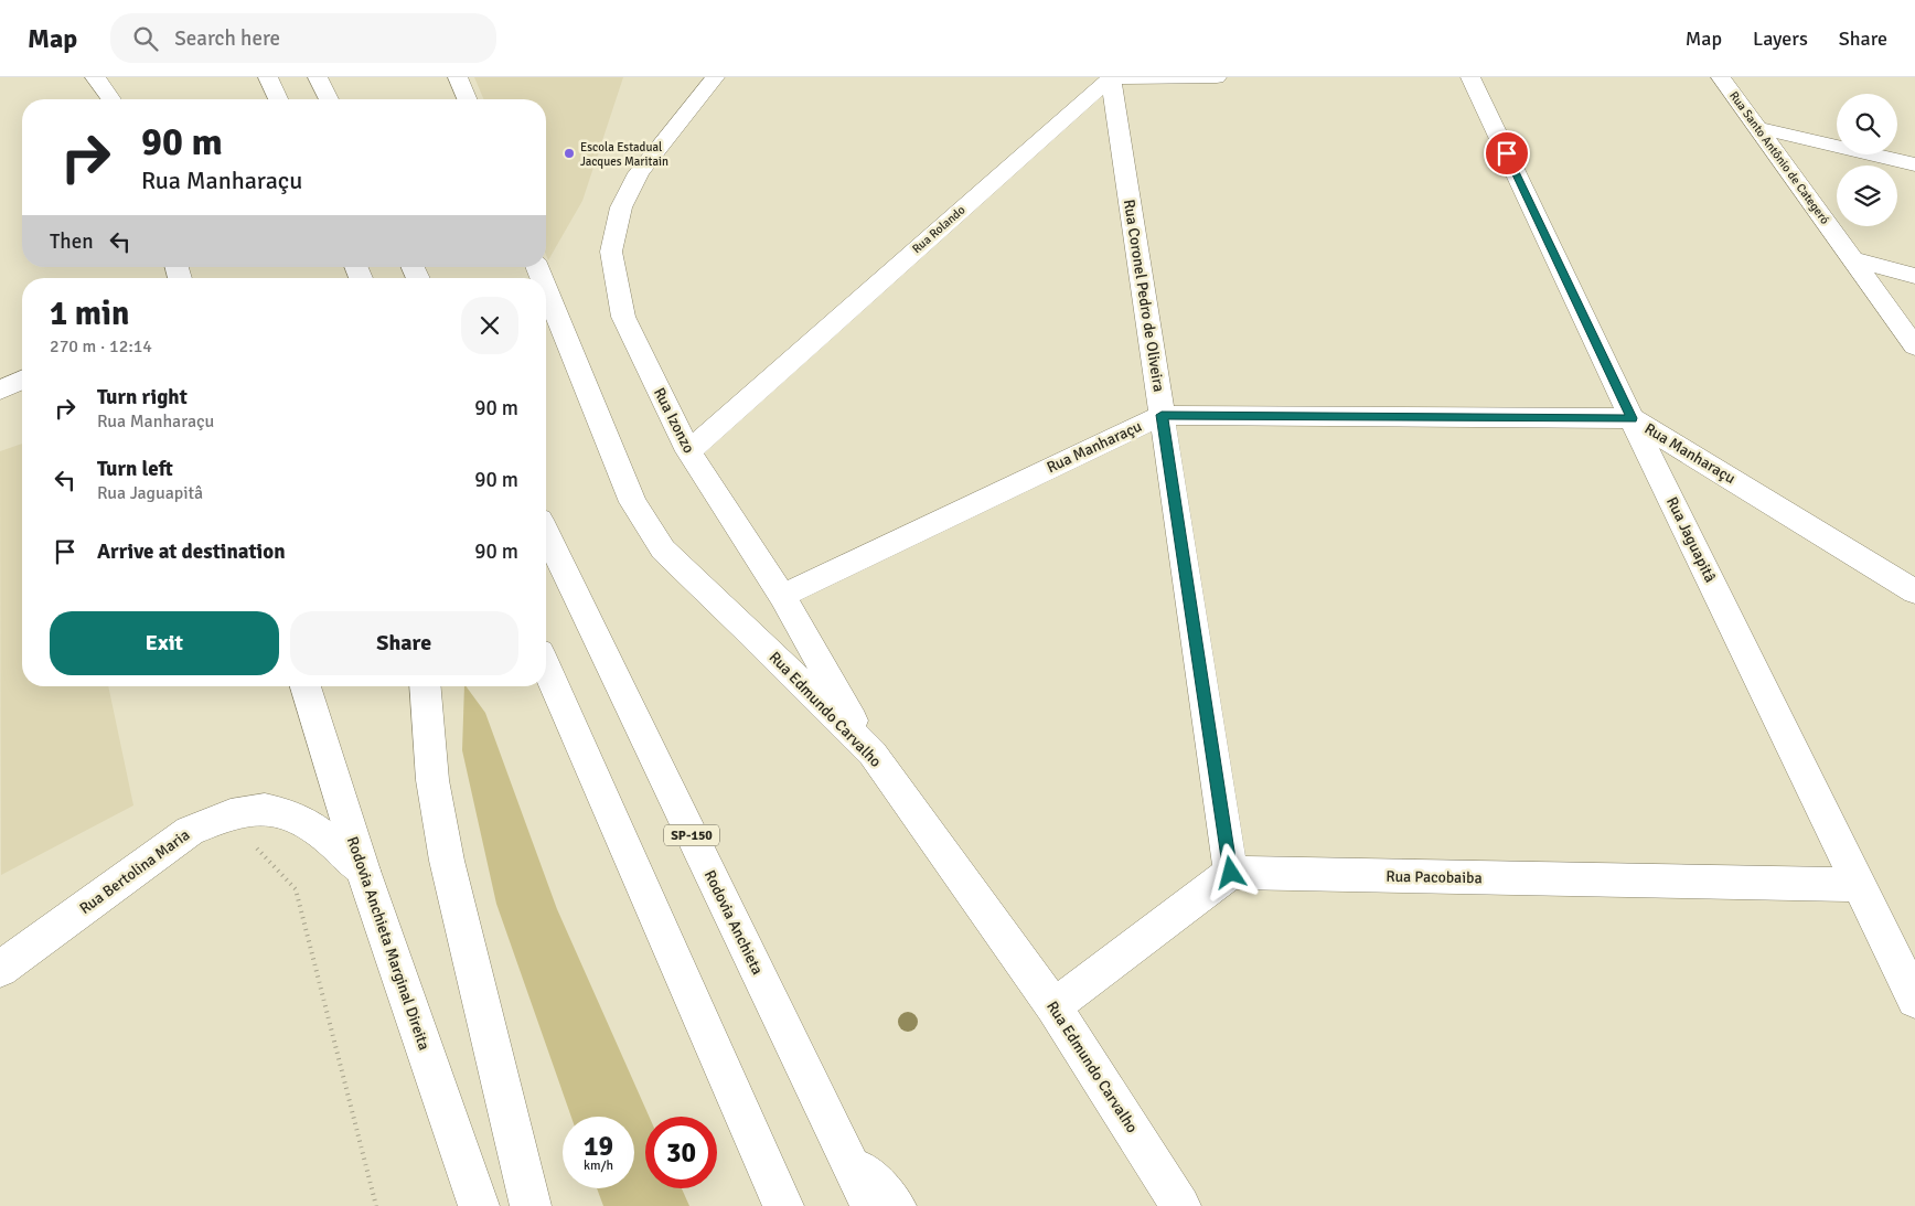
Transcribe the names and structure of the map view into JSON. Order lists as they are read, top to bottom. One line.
{"streets":{"main road":["Rua Santo Antônio de Categeró","Rua Rolando","Rua Coronel Pedro de Oliveira","Rua Izonzo","Rua Manharaçu","Rua Jaguapitâ","Rua Edmundo Carvalho","SP-150","Rua Bertolina Maria","Rua Pacobaiba","Rodovia Anchieta","Rodovia Anchieta Marginal Direita"]},"crossings":[["Rua Rolando","Rua Coronel Pedro de Oliveira"],["Rua Rolando","Rua Izonzo"],["Rua Coronel Pedro de Oliveira","Rua Manharaçu"],["Rua Coronel Pedro de Oliveira","Rua Pacobaiba"],["Rua Izonzo","Rua Manharaçu"],["Rua Izonzo","Rua Edmundo Carvalho"],["Rua Manharaçu","Rua Jaguapitâ"],["Rua Jaguapitâ","Rua Pacobaiba"],["Rua Bertolina Maria","Rodovia Anchieta Marginal Direita"]],"places":["Escola Estadual Jacques Maritain"],"page":{"header":"Map","search":"Search here","nav":["Map","Layers","Share"],"turn":["90 m","Rua Manharaçu"],"then":"Then","heading":["1 min","270 m · 12:14"],"list":[{"name":"Turn right","note":"Rua Manharaçu","value":"90 m"},{"name":"Turn left","note":"Rua Jaguapitâ","value":"90 m"},{"name":"Arrive at destination","value":"90 m"}],"buttons":["Exit","Share"],"speed":"19 km/h","limit":"30"}}
